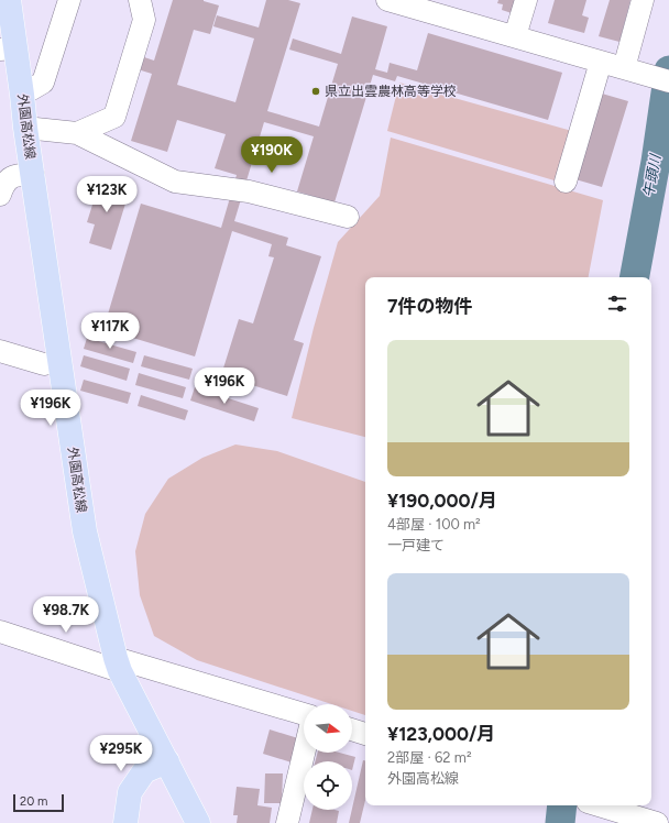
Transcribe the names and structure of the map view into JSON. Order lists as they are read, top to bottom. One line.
{"streets":{"main road":["外園高松線"]},"water":["午頭川"],"places":["県立出雲農林高等学校"],"scale_bar":"20 m","north":"right","page":{"price":["¥190K","¥123K","¥117K","¥196K","¥196K","¥98.7K","¥295K"],"heading":"7件の物件","list":[{"name":"¥190,000/月","note":"4部屋 · 100 m² · 一戸建て"},{"name":"¥123,000/月","note":"2部屋 · 62 m² · 外園高松線"}],"scale":"20 m"}}
